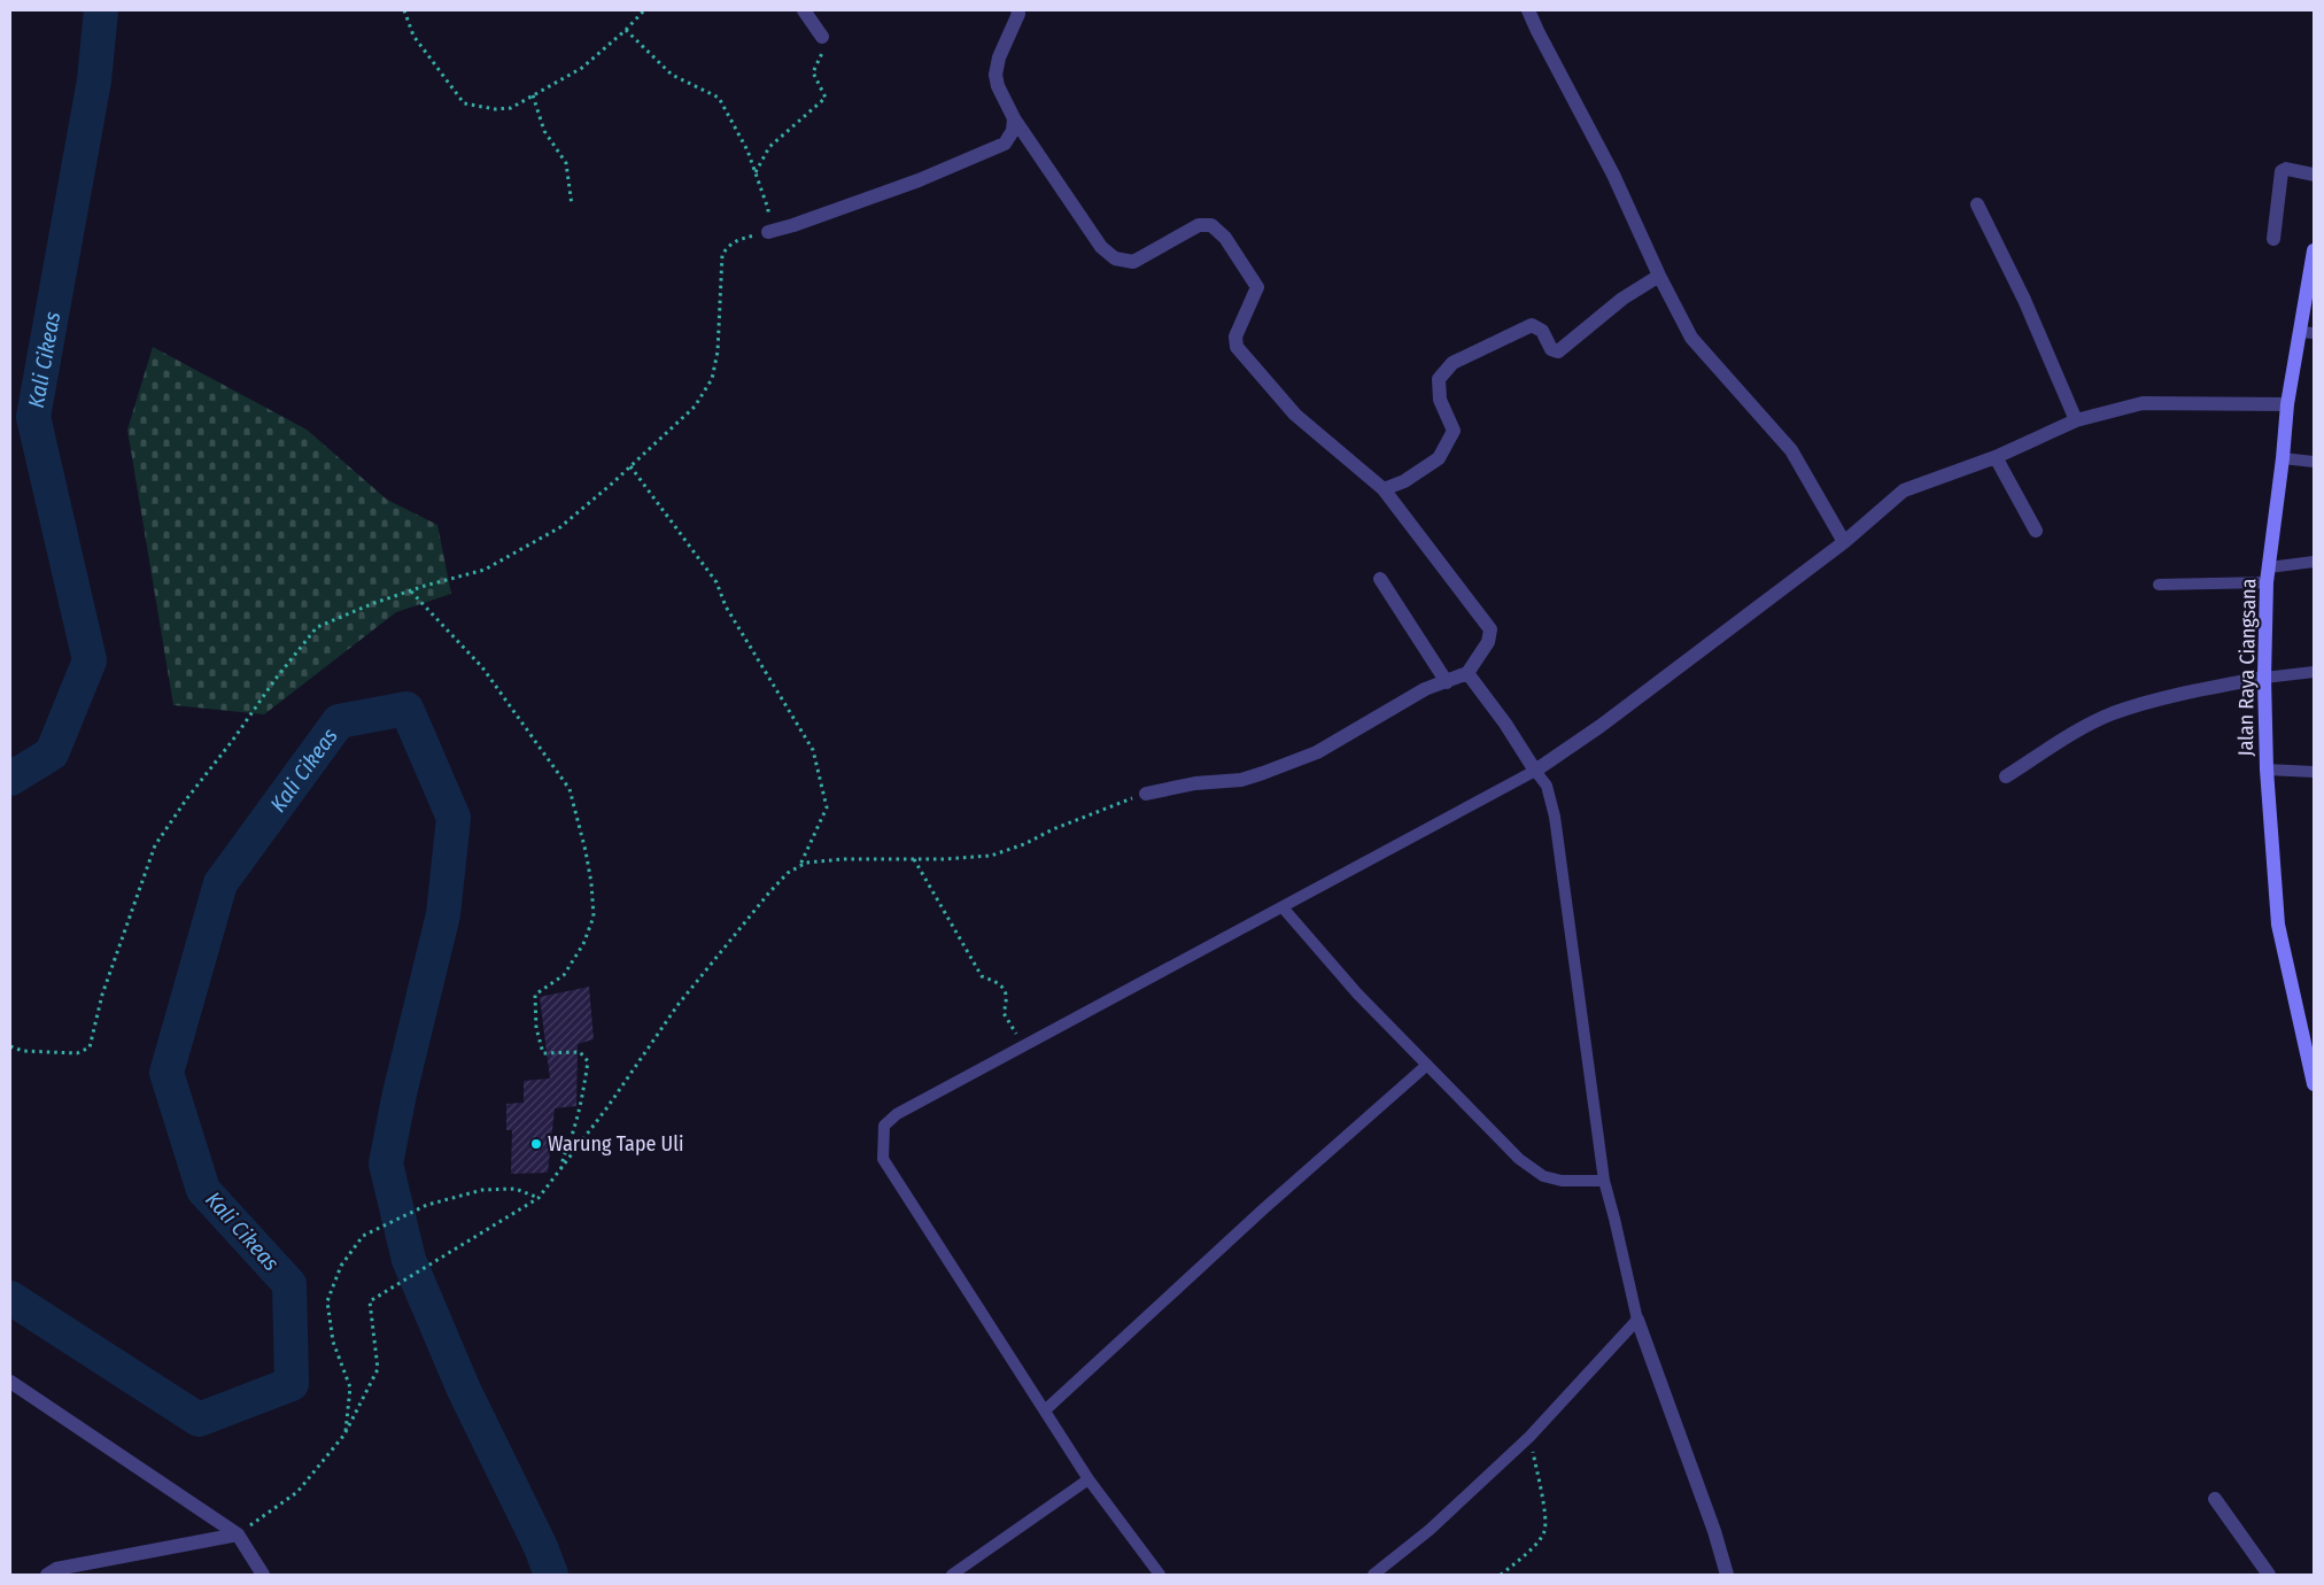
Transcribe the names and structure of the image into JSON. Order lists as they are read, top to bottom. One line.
{"streets":{"main road":["Jalan Raya Ciangsana"]},"water":["Kali Cikeas"],"places":["Warung Tape Uli"]}
